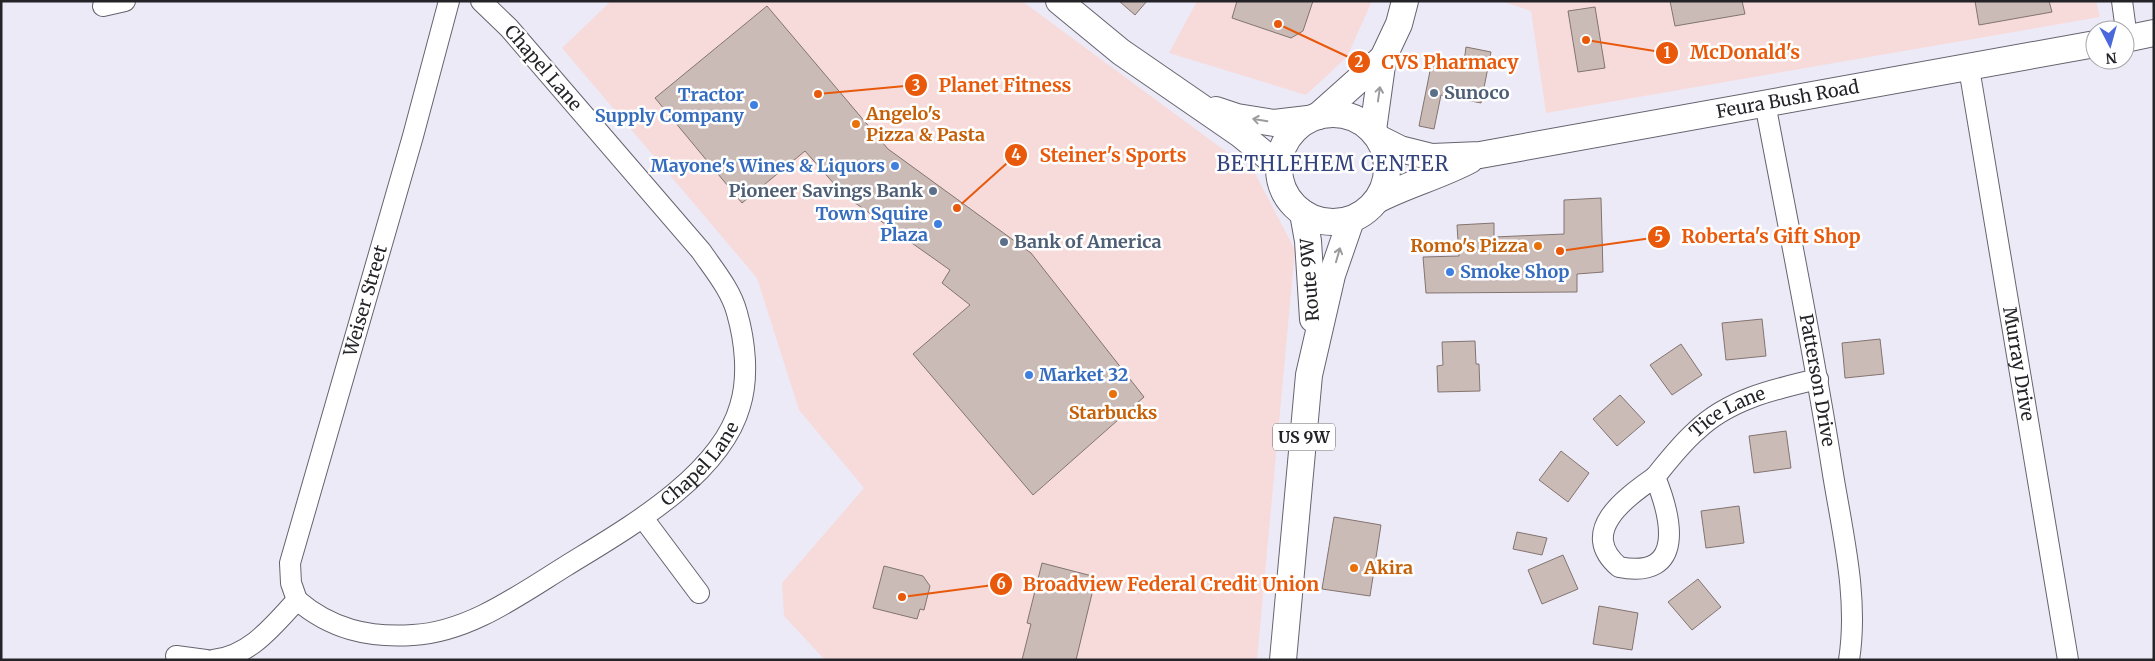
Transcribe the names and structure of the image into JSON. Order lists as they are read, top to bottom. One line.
{"streets":{"main road":["Feura Bush Road","Route 9W","US 9W"],"street":["Chapel Lane","Weiser Street","Murray Drive","Patterson Drive","Tice Lane"]},"crossings":[["Chapel Lane","Weiser Street"],["Feura Bush Road","Route 9W"],["Feura Bush Road","Murray Drive"],["Feura Bush Road","Patterson Drive"],["Patterson Drive","Tice Lane"]],"districts":["BETHLEHEM CENTER"],"places":["CVS Pharmacy","McDonald's","Sunoco","Planet Fitness","Tractor Supply Company","Angelo's Pizza & Pasta","Mayone's Wines & Liquors","Pioneer Savings Bank","Steiner's Sports","Town Squire Plaza","Bank of America","Romo's Pizza","Roberta's Gift Shop","Smoke Shop","Market 32","Starbucks","Akira","Broadview Federal Credit Union"],"north":"bottom"}
